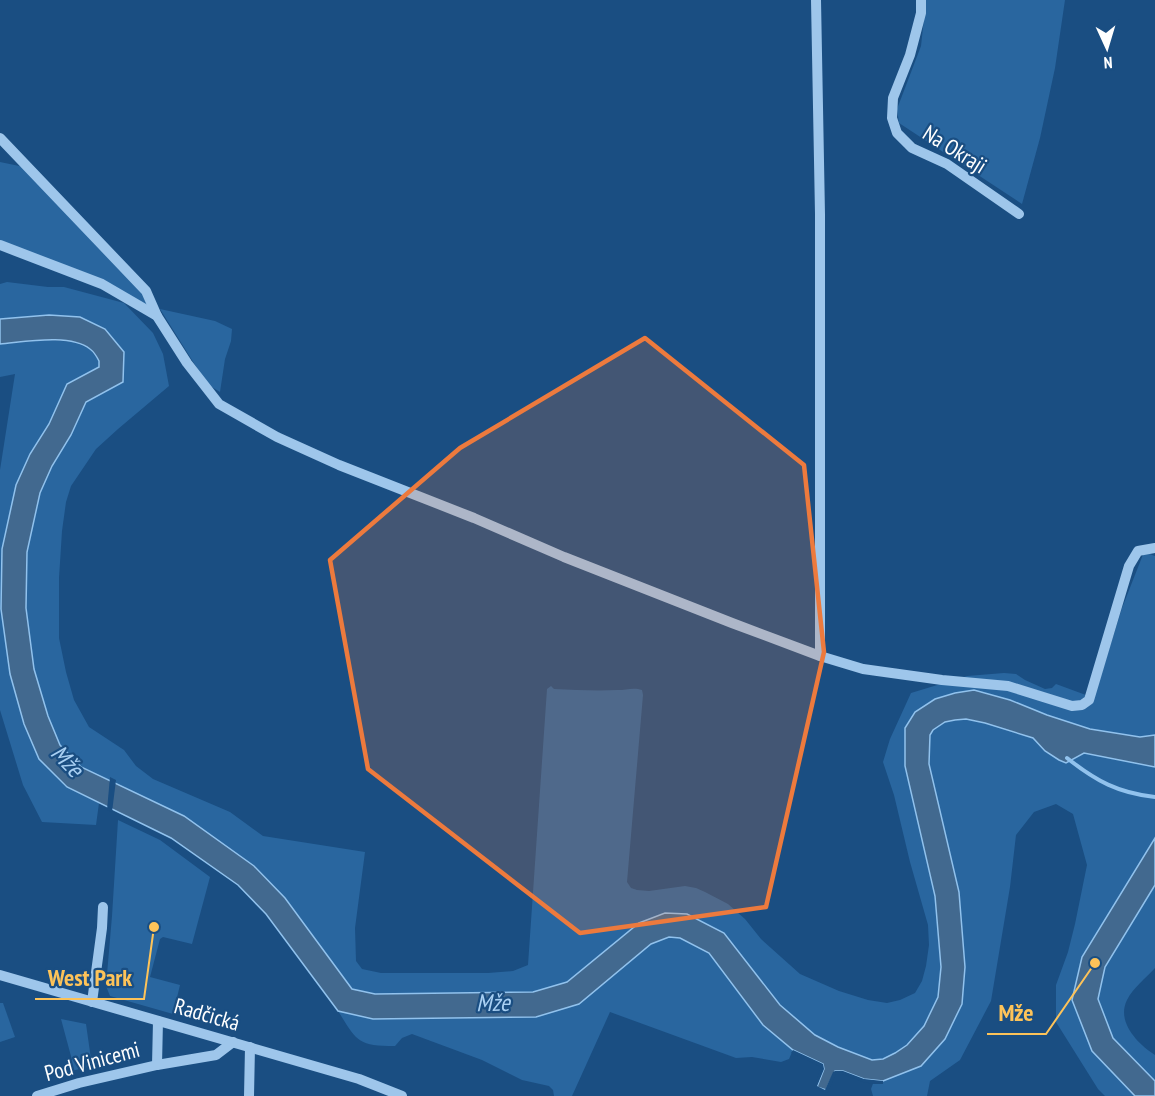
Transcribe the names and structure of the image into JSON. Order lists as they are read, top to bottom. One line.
{"streets":{"street":["Na Okraji","Radčická","Pod Vinicemi"]},"crossings":[["Radčická","Pod Vinicemi"]],"water":["Mže"],"places":["West Park","Mže"],"north":"bottom"}
